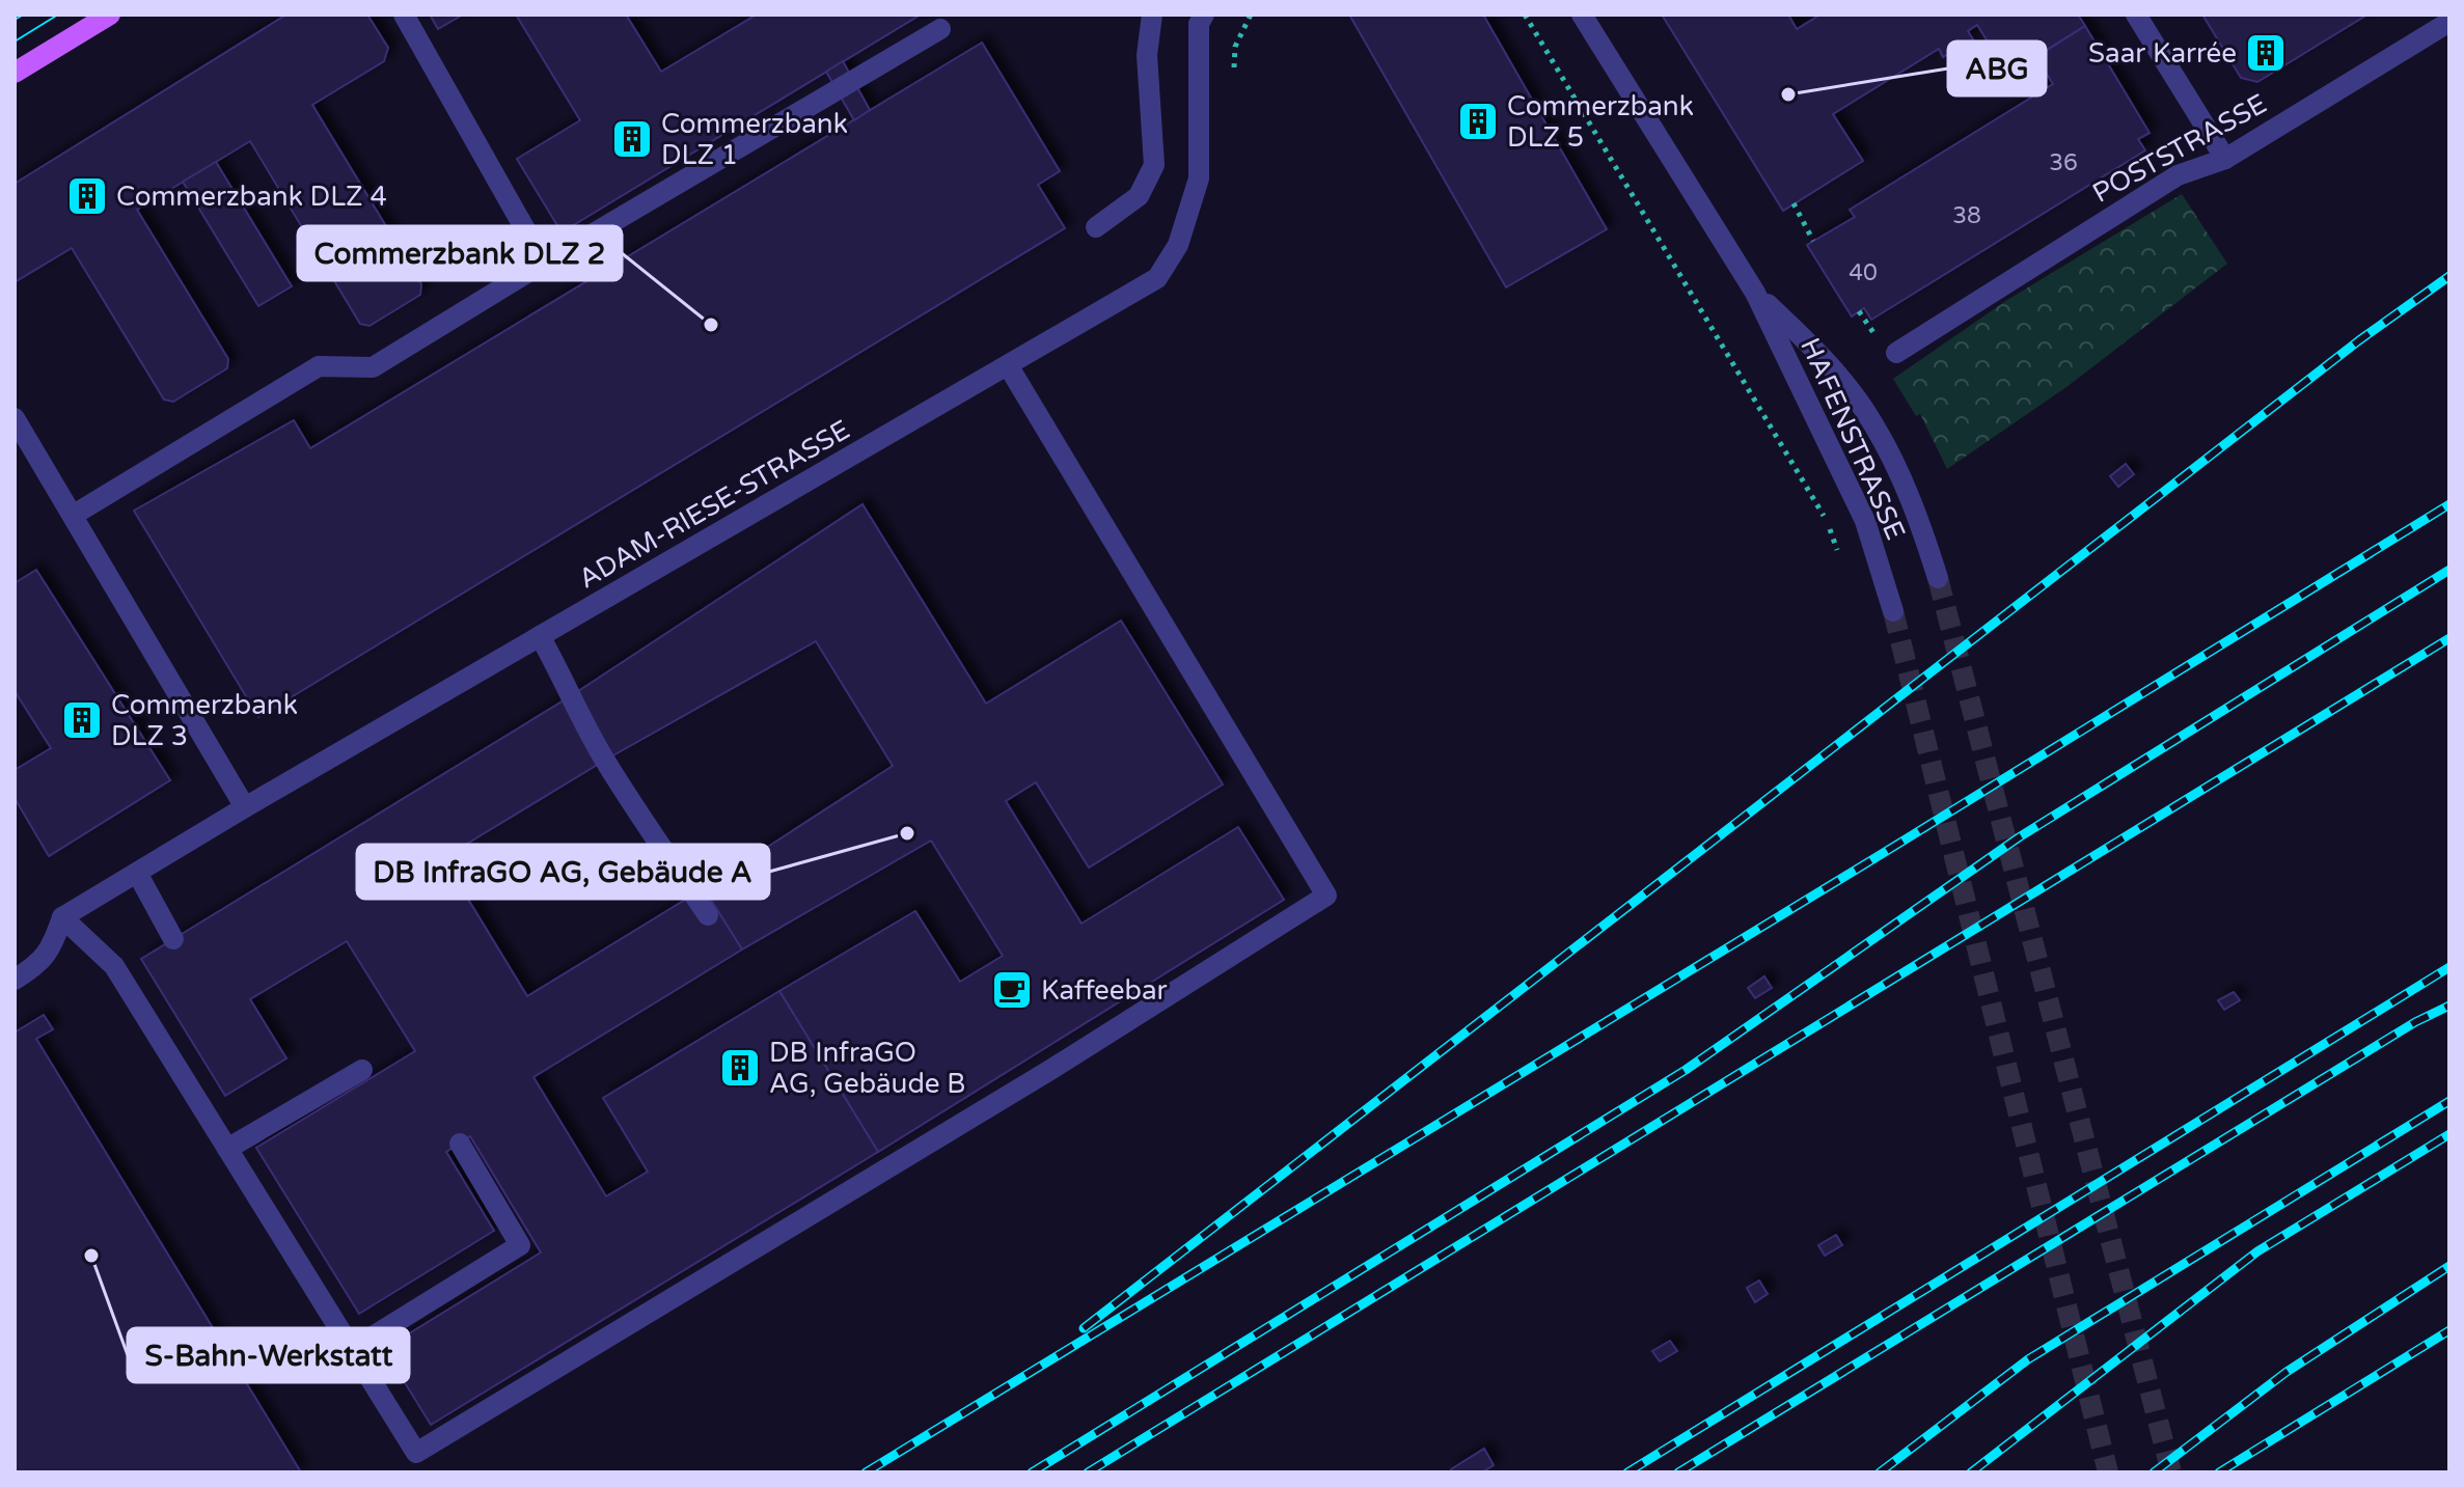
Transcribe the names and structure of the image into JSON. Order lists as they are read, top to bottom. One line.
{"streets":{"street":["POSTSTRASSE","HAFENSTRASSE","ADAM-RIESE-STRASSE"]},"places":{"building":["Saar Karrée","Commerzbank DLZ 5","Commerzbank DLZ 1","Commerzbank DLZ 4","Commerzbank DLZ 3","DB InfraGO AG, Gebäude B"],"other":["ABG","Commerzbank DLZ 2","DB InfraGO AG, Gebäude A","S-Bahn-Werkstatt"],"cafe":["Kaffeebar"]},"house_numbers":["36","38","40"]}
